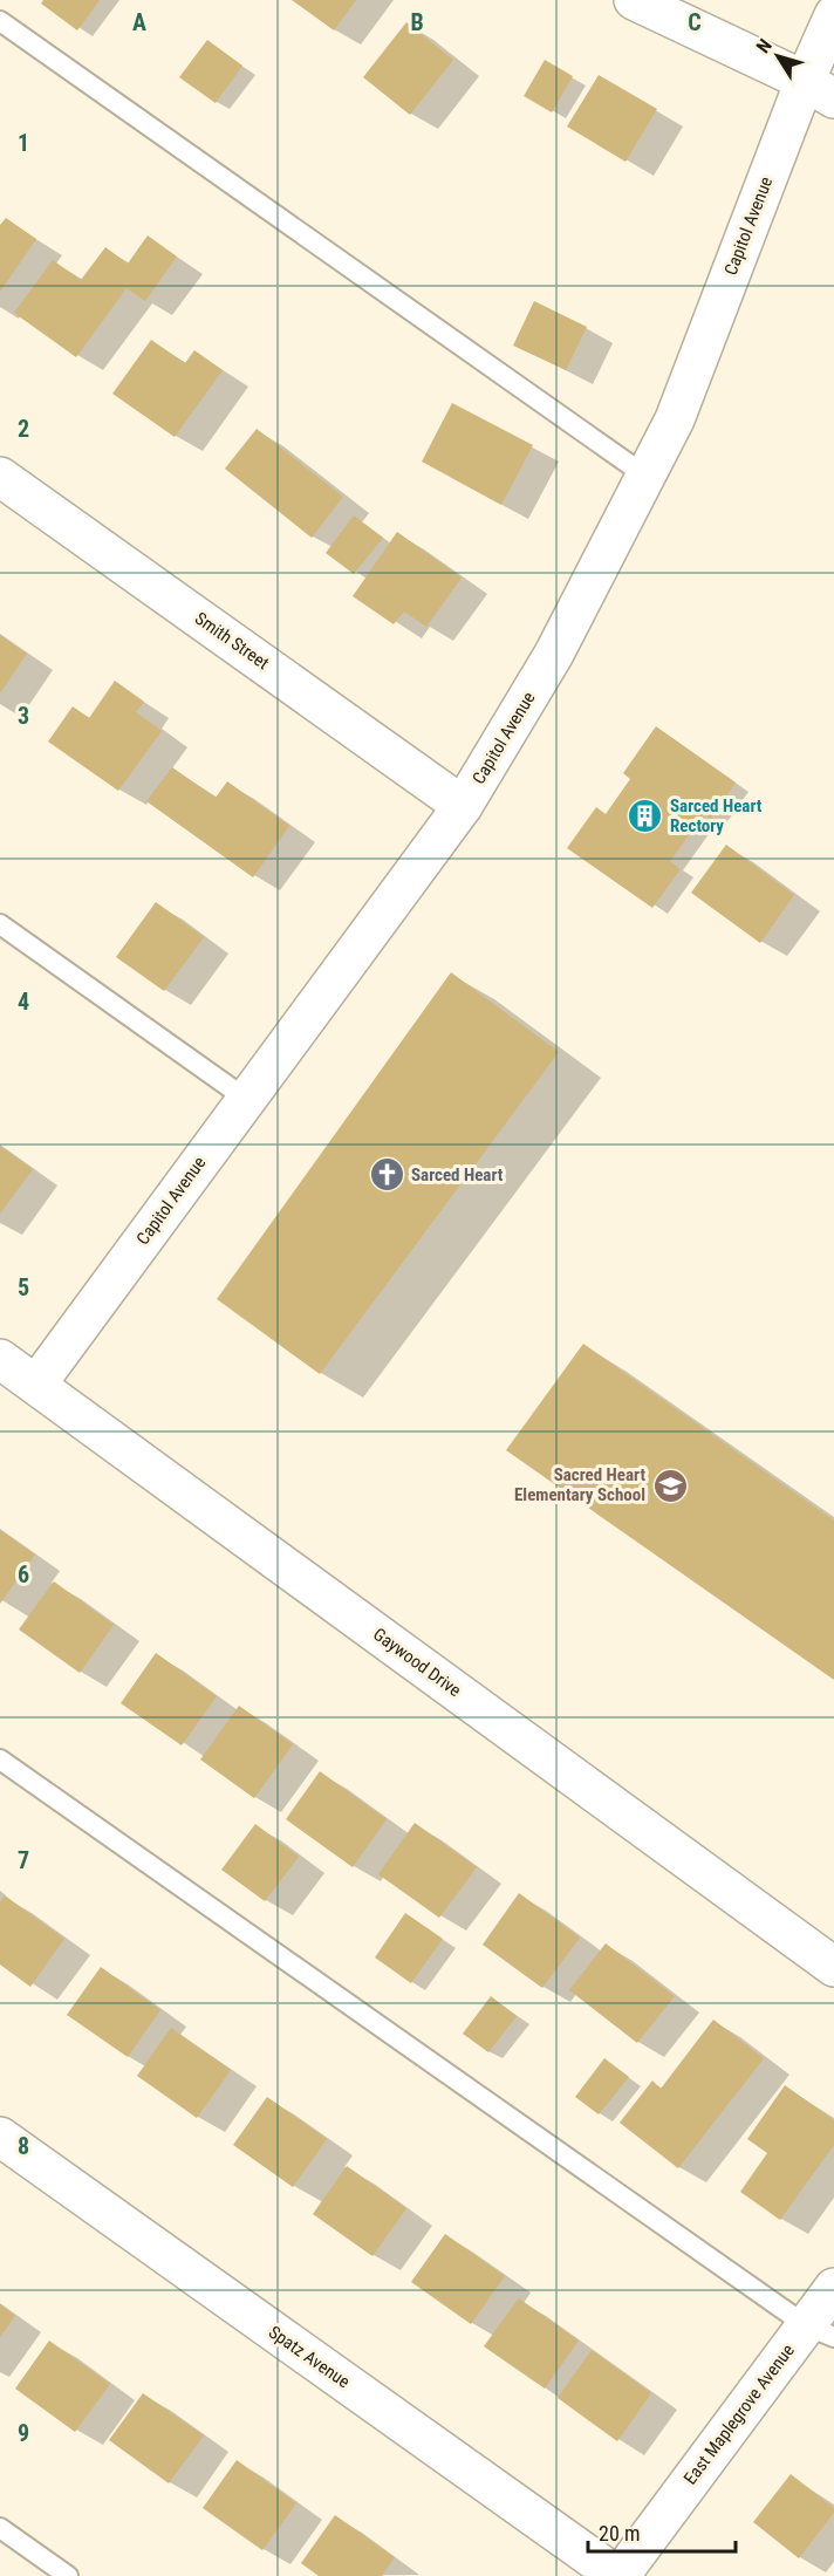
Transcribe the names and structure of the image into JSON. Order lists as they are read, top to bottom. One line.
{"streets":{"street":["Capitol Avenue","Smith Street","Gaywood Drive","Spatz Avenue","East Maplegrove Avenue"]},"crossings":[["Capitol Avenue","Smith Street"],["Capitol Avenue","Gaywood Drive"],["Spatz Avenue","East Maplegrove Avenue"]],"places":{"building":["Sarced Heart Rectory"],"church":["Sarced Heart"],"school or university":["Sacred Heart Elementary School"]},"scale_bar":"20 m","north":"top left","grid":{"columns":["A","B","C"],"rows":["1","2","3","4","5","6","7","8","9"]}}
